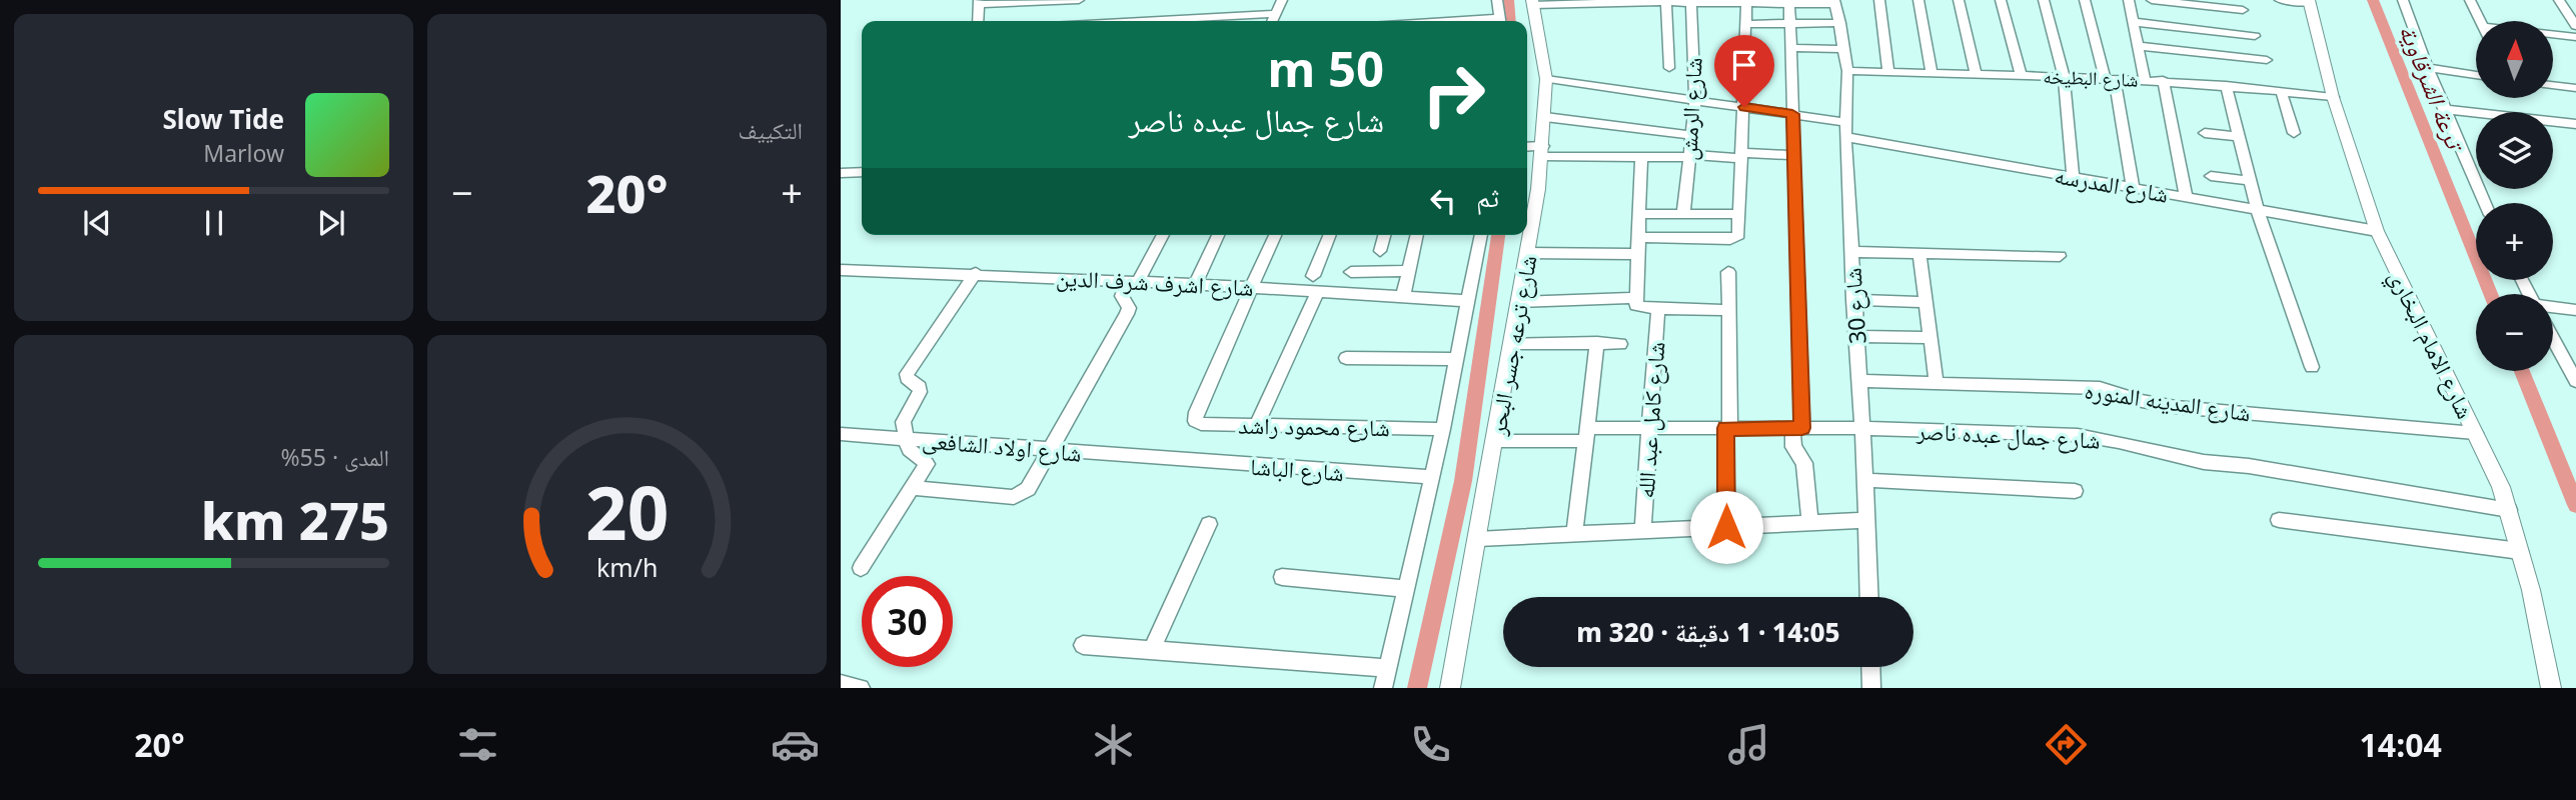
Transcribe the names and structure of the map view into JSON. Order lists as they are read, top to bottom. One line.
{"streets":{"street":["شارع البطيخه","شارع الرمش","شارع المدرسه","شارع اشرف شرف الدين","شارع 30","شارع الامام البخاري","شارع ترعه جسر البحر","شارع المدينه المنوره","شارع كامل عبد الله","شارع محمود راشد","شارع جمال عبده ناصر","شارع اولاد الشافعى","شارع الباشا"]},"crossings":[["شارع البطيخه","شارع 30"],["شارع البطيخه","شارع الامام البخاري"],["شارع الرمش","شارع المدرسه"],["شارع المدرسه","شارع 30"],["شارع المدرسه","شارع الامام البخاري"],["شارع المدرسه","شارع ترعه جسر البحر"],["شارع اشرف شرف الدين","شارع محمود راشد"],["شارع 30","شارع المدينه المنوره"],["شارع 30","شارع جمال عبده ناصر"],["شارع الامام البخاري","شارع المدينه المنوره"],["شارع الامام البخاري","شارع جمال عبده ناصر"],["شارع ترعه جسر البحر","شارع جمال عبده ناصر"],["شارع كامل عبد الله","شارع جمال عبده ناصر"],["شارع اولاد الشافعى","شارع الباشا"]],"water":["ترعة الشرقاوية"],"north":"top","page":{"tile":["التكييف",["المدى · 55%","275 km"]],"map_buttons":["+","−"],"turn":["50 m","شارع جمال عبده ناصر"],"song":["Slow Tide","Marlow"],"heat":["−","20°","+"],"then":"ثم","limit":"30","trip":"14:05 · 1 دقيقة · 320 m","tabs":["14:04","20°"],"gauge":["20","km/h"]}}
